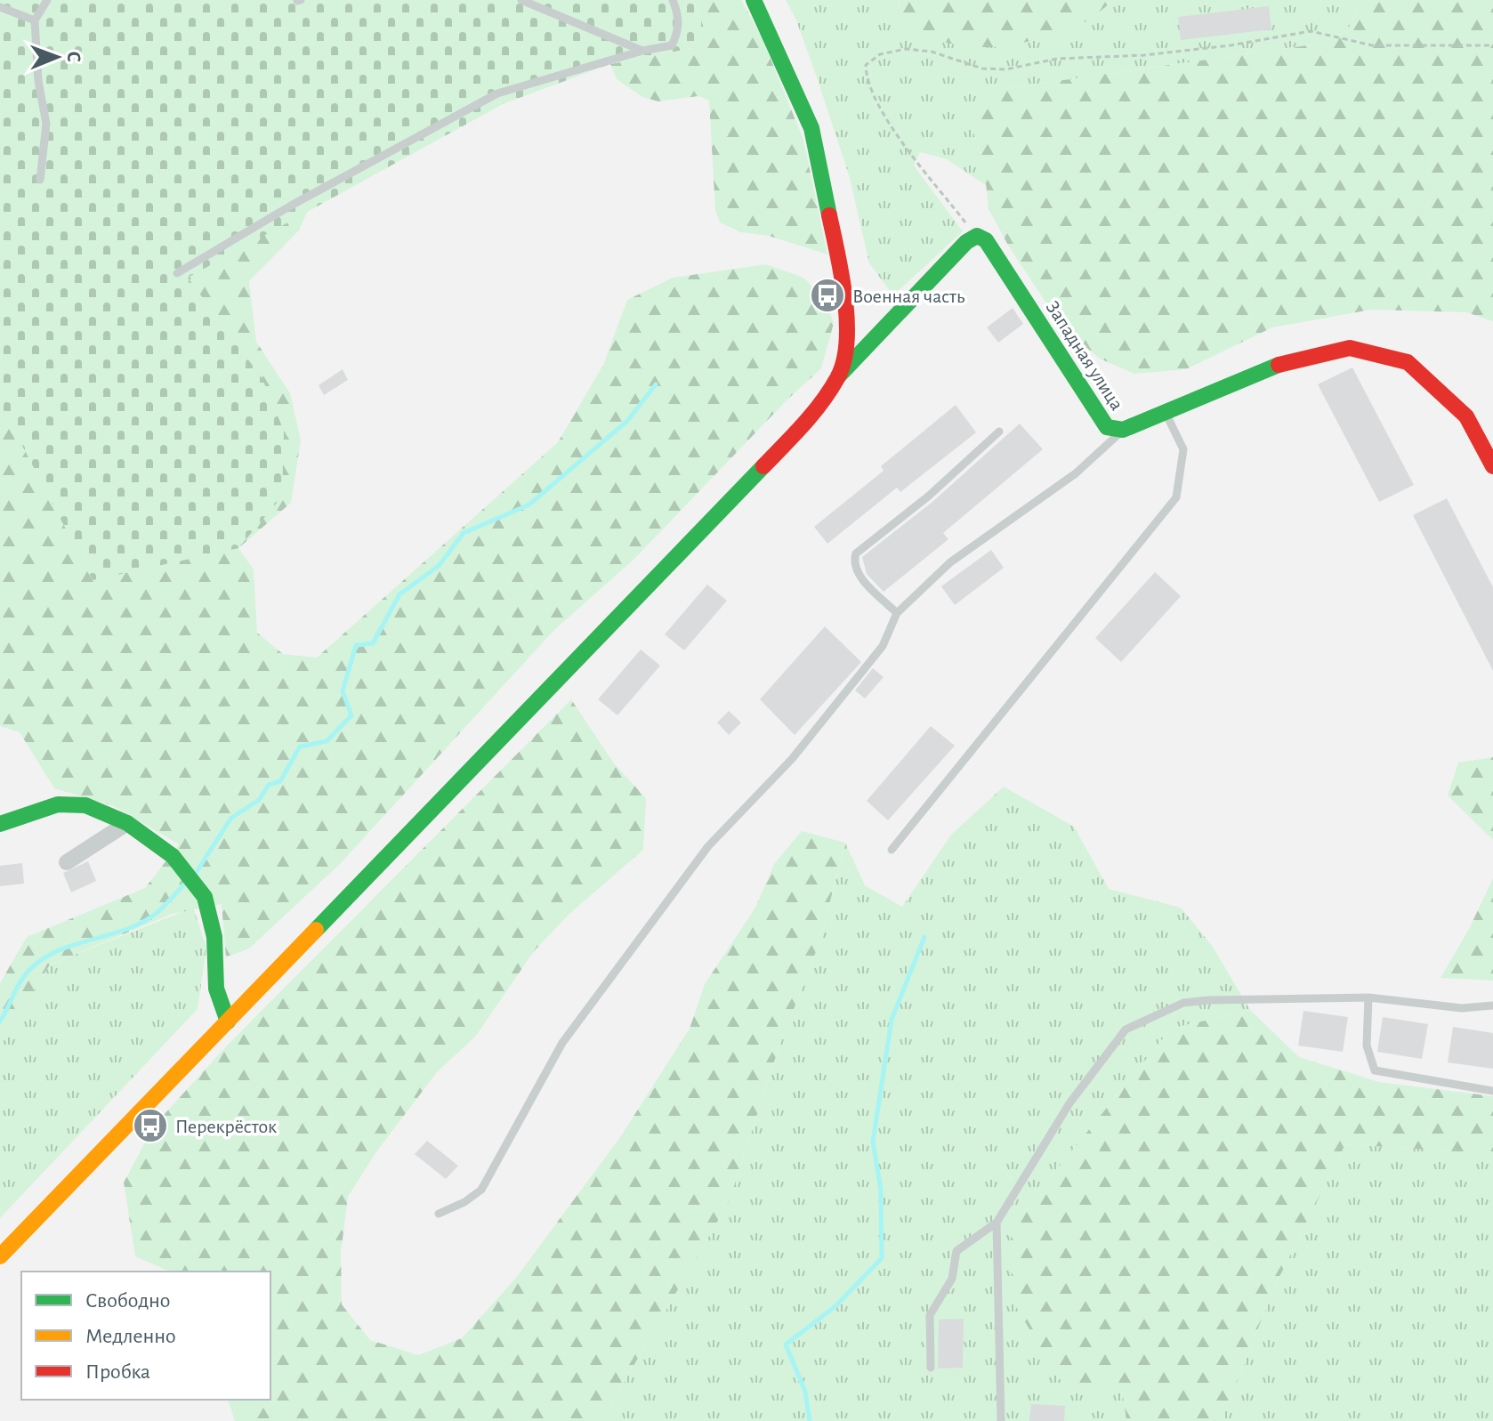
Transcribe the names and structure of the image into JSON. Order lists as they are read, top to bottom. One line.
{"streets":{"street":["Западная улица"]},"places":{"bus stop":["Военная часть","Перекрёсток"]},"legend":["Свободно","Медленно","Пробка"],"north":"right"}
